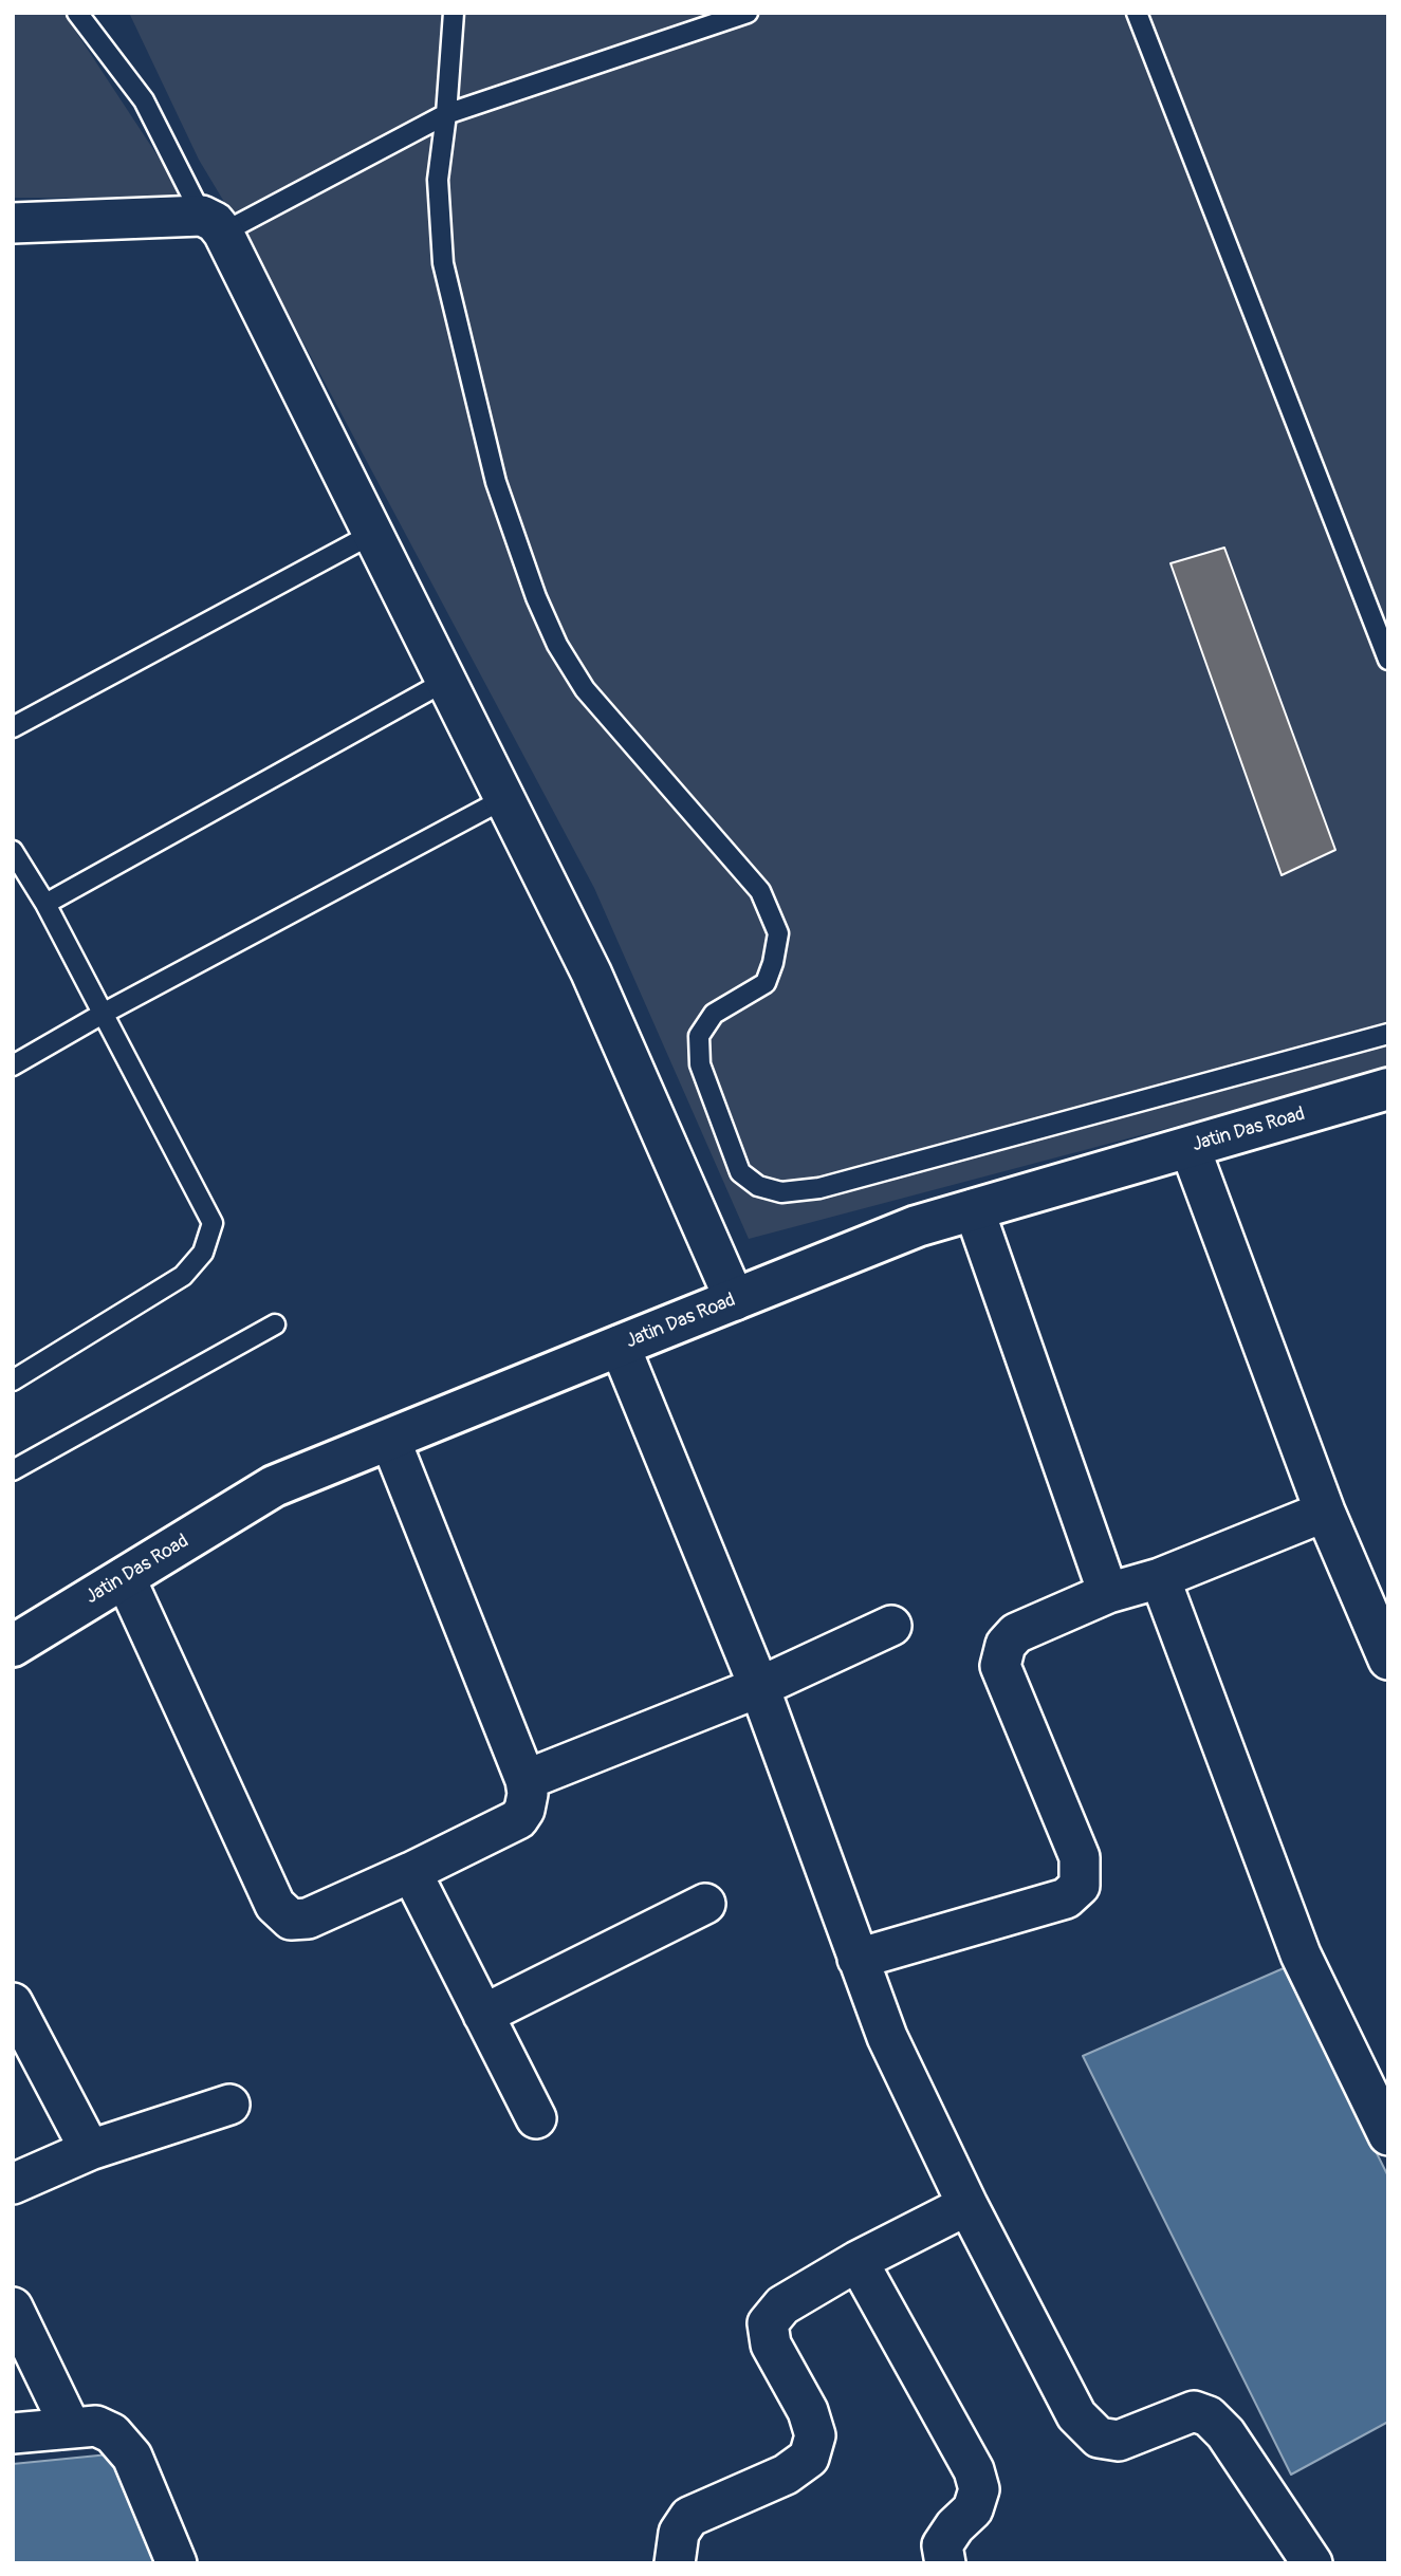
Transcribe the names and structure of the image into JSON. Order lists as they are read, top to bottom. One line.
{"streets":{"street":["Jatin Das Road"]}}
